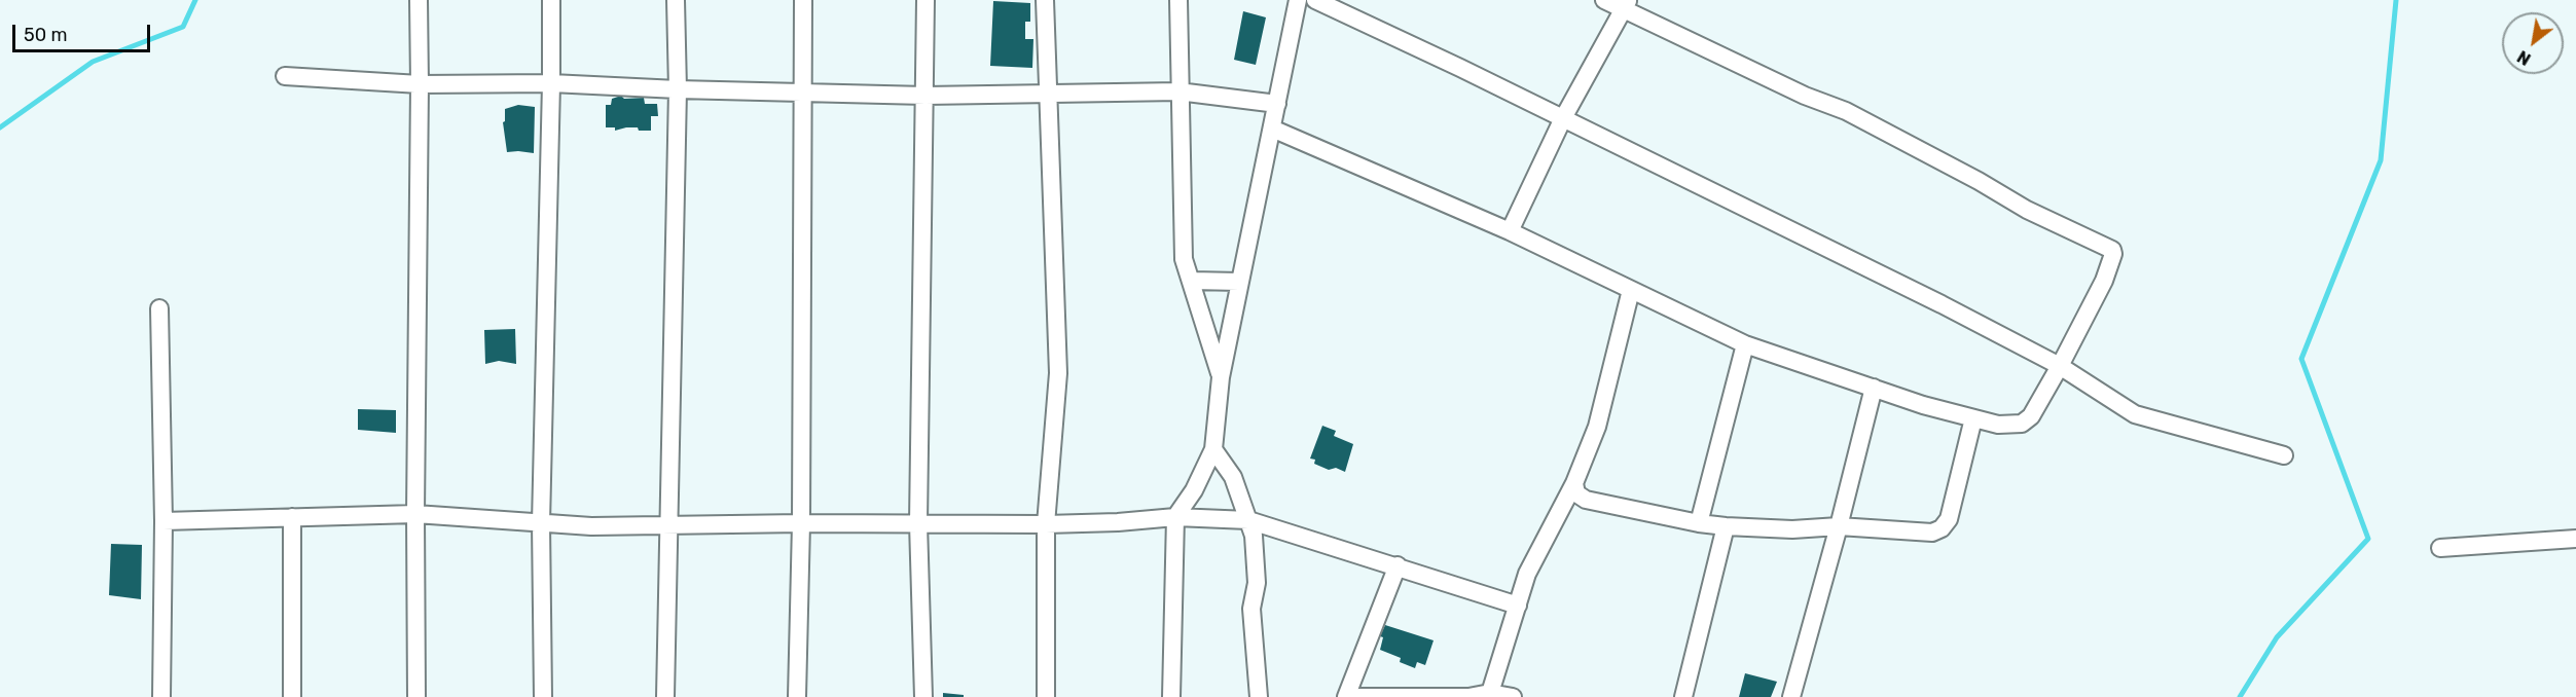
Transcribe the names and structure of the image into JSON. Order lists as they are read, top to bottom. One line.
{"scale_bar":"50 m","north":"bottom left"}
